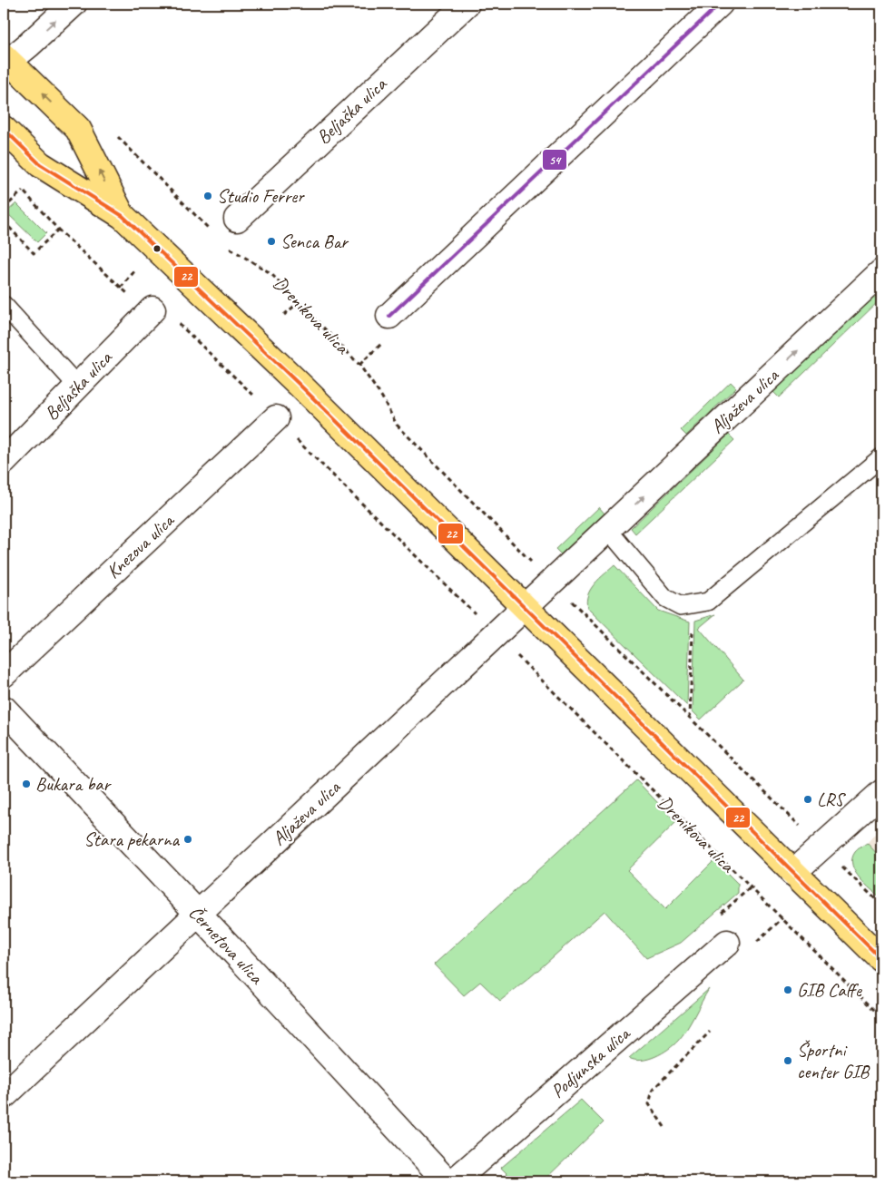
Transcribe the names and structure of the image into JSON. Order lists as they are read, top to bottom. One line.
{"streets":{"main road":["Drenikova ulica"],"street":["Beljaška ulica","Aljaževa ulica","Knezova ulica","Černetova ulica","Podjunska ulica"]},"crossings":[["Drenikova ulica","Aljaževa ulica"],["Aljaževa ulica","Černetova ulica"]],"places":["Studio Ferrer","Senca Bar","Bukara bar","LRS","Stara pekarna","GIB Caffe","Športni center GIB"],"lines":["transit line 54","transit line 22"]}
